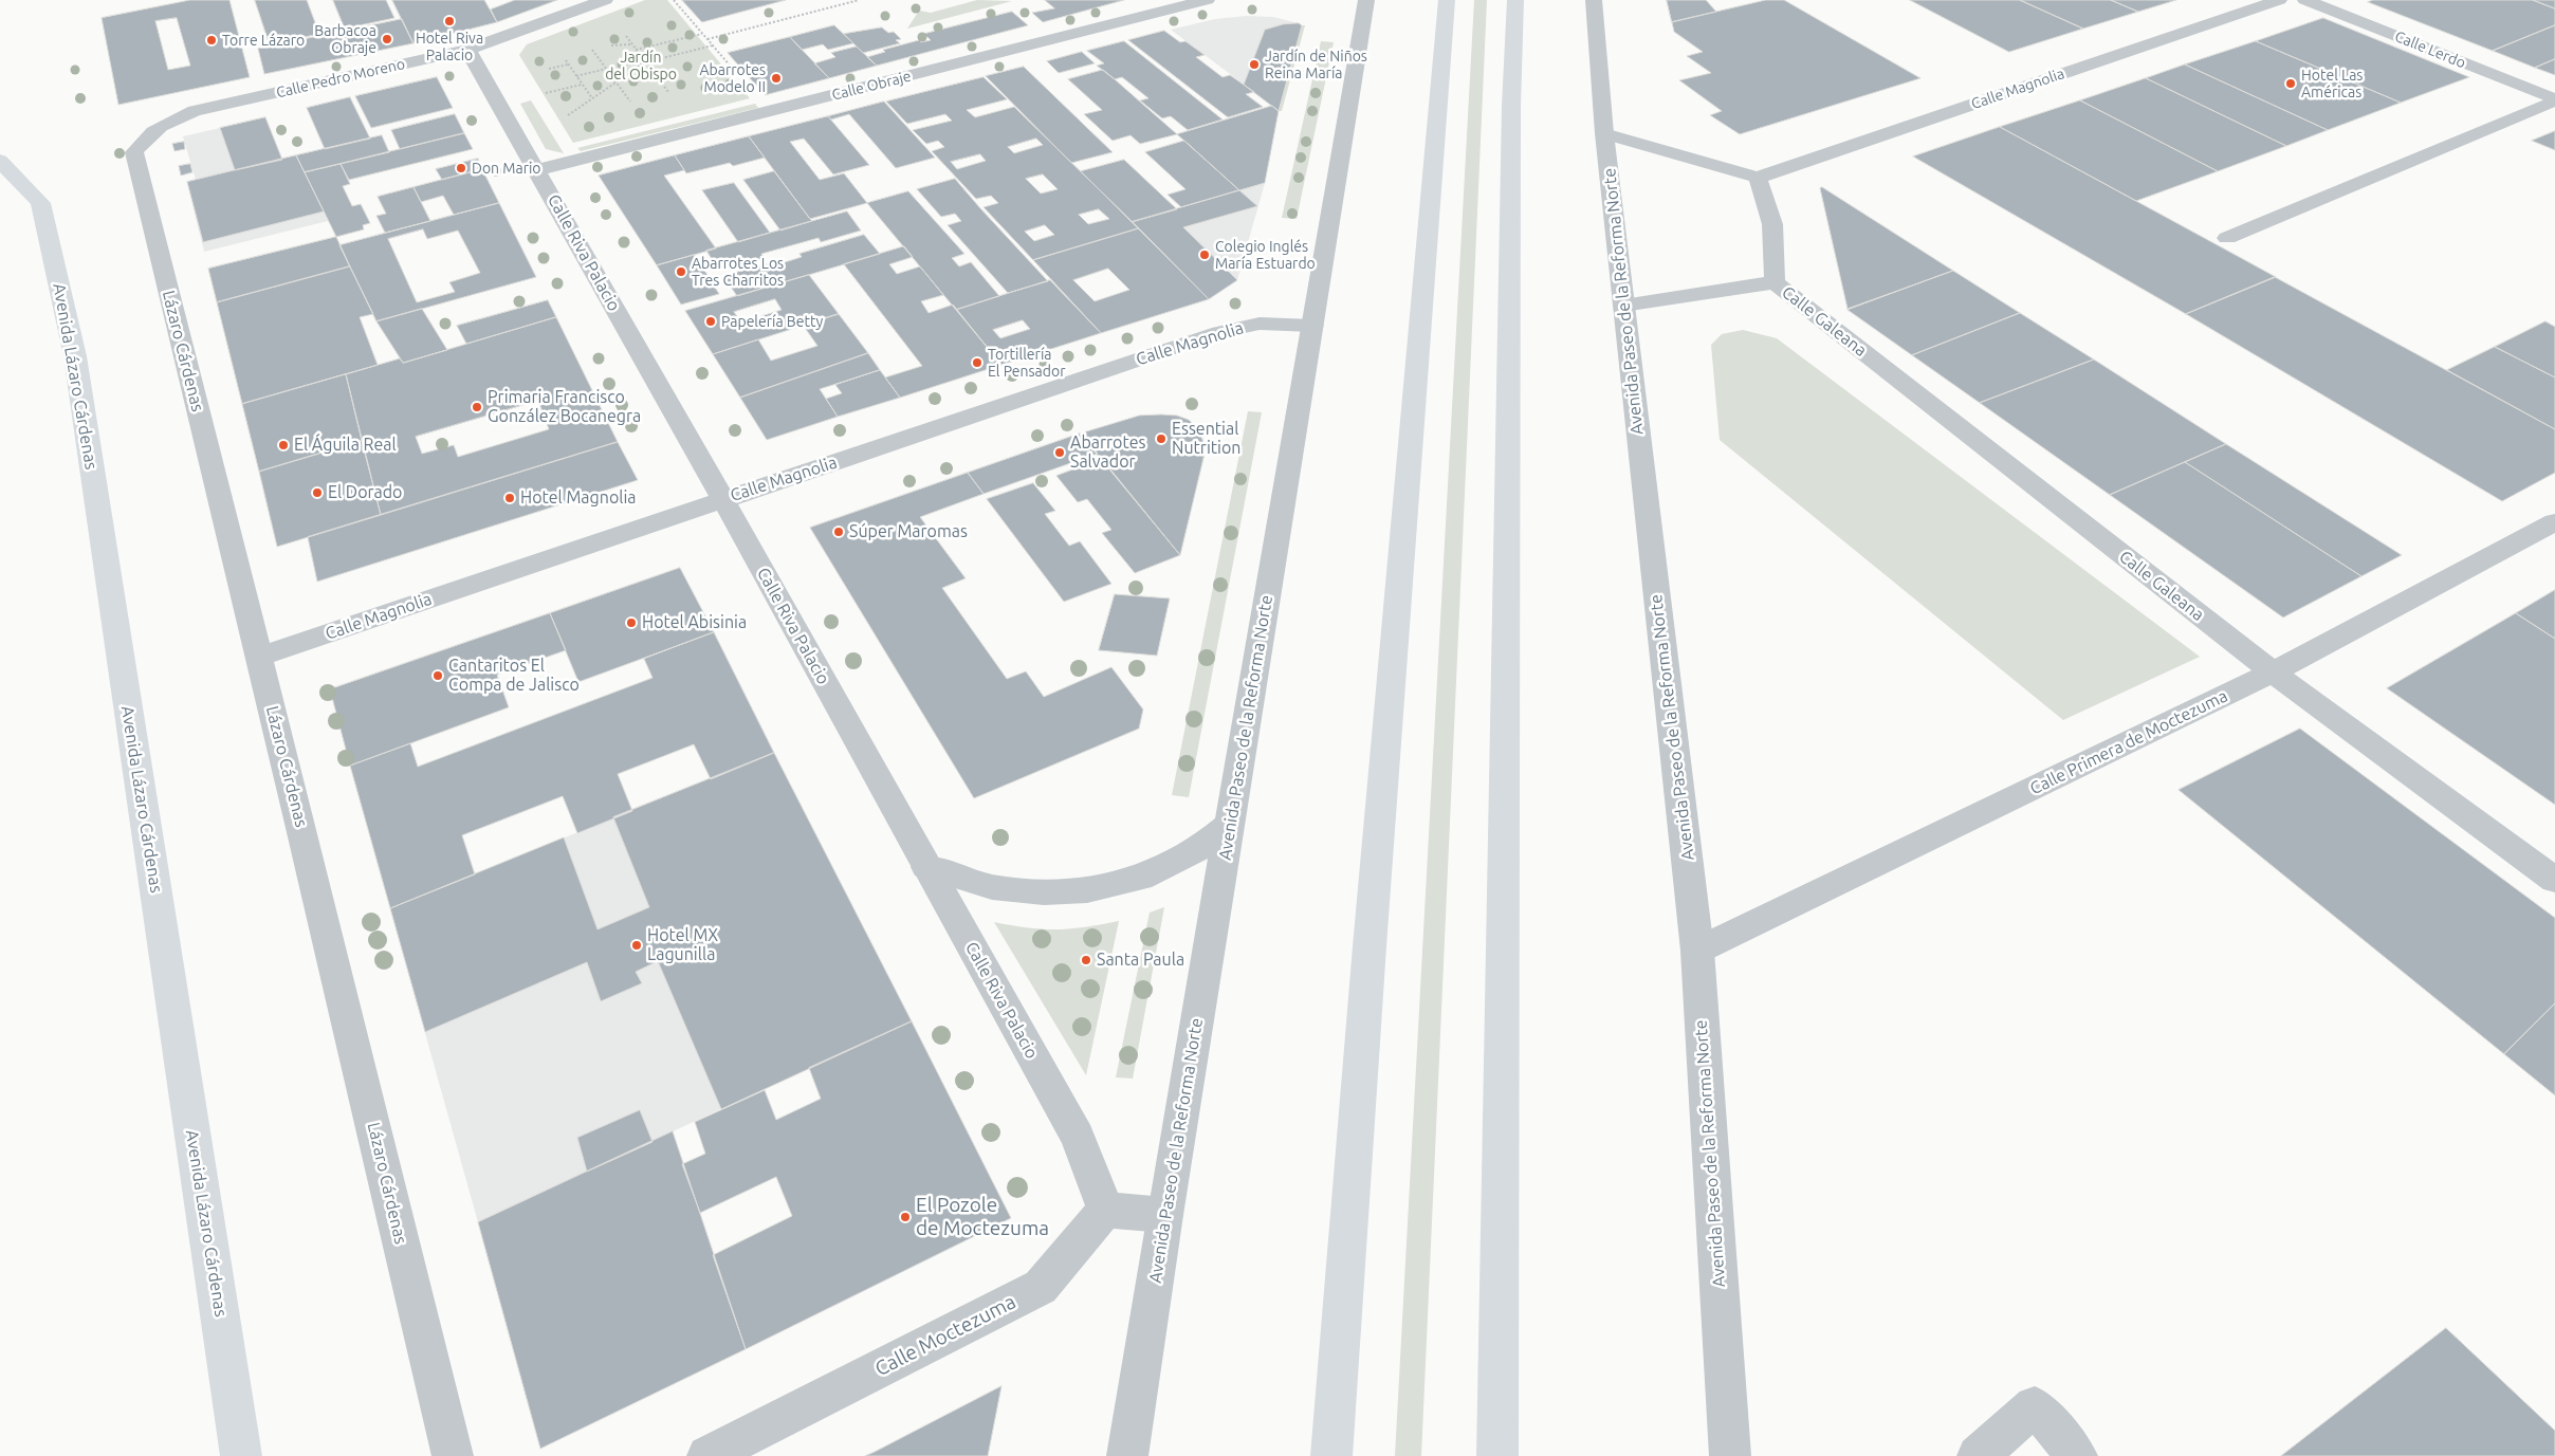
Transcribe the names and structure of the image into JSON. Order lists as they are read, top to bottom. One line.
{"streets":{"main road":["Avenida Lázaro Cárdenas"],"street":["Calle Lerdo","Calle Pedro Moreno","Calle Obraje","Calle Magnolia","Calle Riva Palacio","Avenida Paseo de la Reforma Norte","Calle Galeana","Lázaro Cárdenas","Calle Primera de Moctezuma","Calle Moctezuma"]},"crossings":[["Calle Pedro Moreno","Calle Riva Palacio"],["Calle Pedro Moreno","Lázaro Cárdenas"],["Calle Obraje","Calle Riva Palacio"],["Calle Magnolia","Calle Riva Palacio"],["Calle Magnolia","Avenida Paseo de la Reforma Norte"],["Calle Magnolia","Lázaro Cárdenas"],["Calle Riva Palacio","Calle Moctezuma"],["Avenida Paseo de la Reforma Norte","Calle Primera de Moctezuma"],["Calle Galeana","Calle Primera de Moctezuma"]],"parks":["Jardín del Obispo"],"places":["Hotel Riva Palacio","Barbacoa Obraje","Torre Lázaro","Jardín de Niños Reina María","Abarrotes Modelo II","Hotel Las Américas","Don Mario","Colegio Inglés María Estuardo","Abarrotes Los Tres Charritos","Papelería Betty","Tortillería El Pensador","Primaria Francisco González Bocanegra","Essential Nutrition","El Águila Real","Abarrotes Salvador","El Dorado","Hotel Magnolia","Súper Maromas","Hotel Abisinia","Cantaritos El Compa de Jalisco","Hotel MX Lagunilla","Santa Paula","El Pozole de Moctezuma"]}
